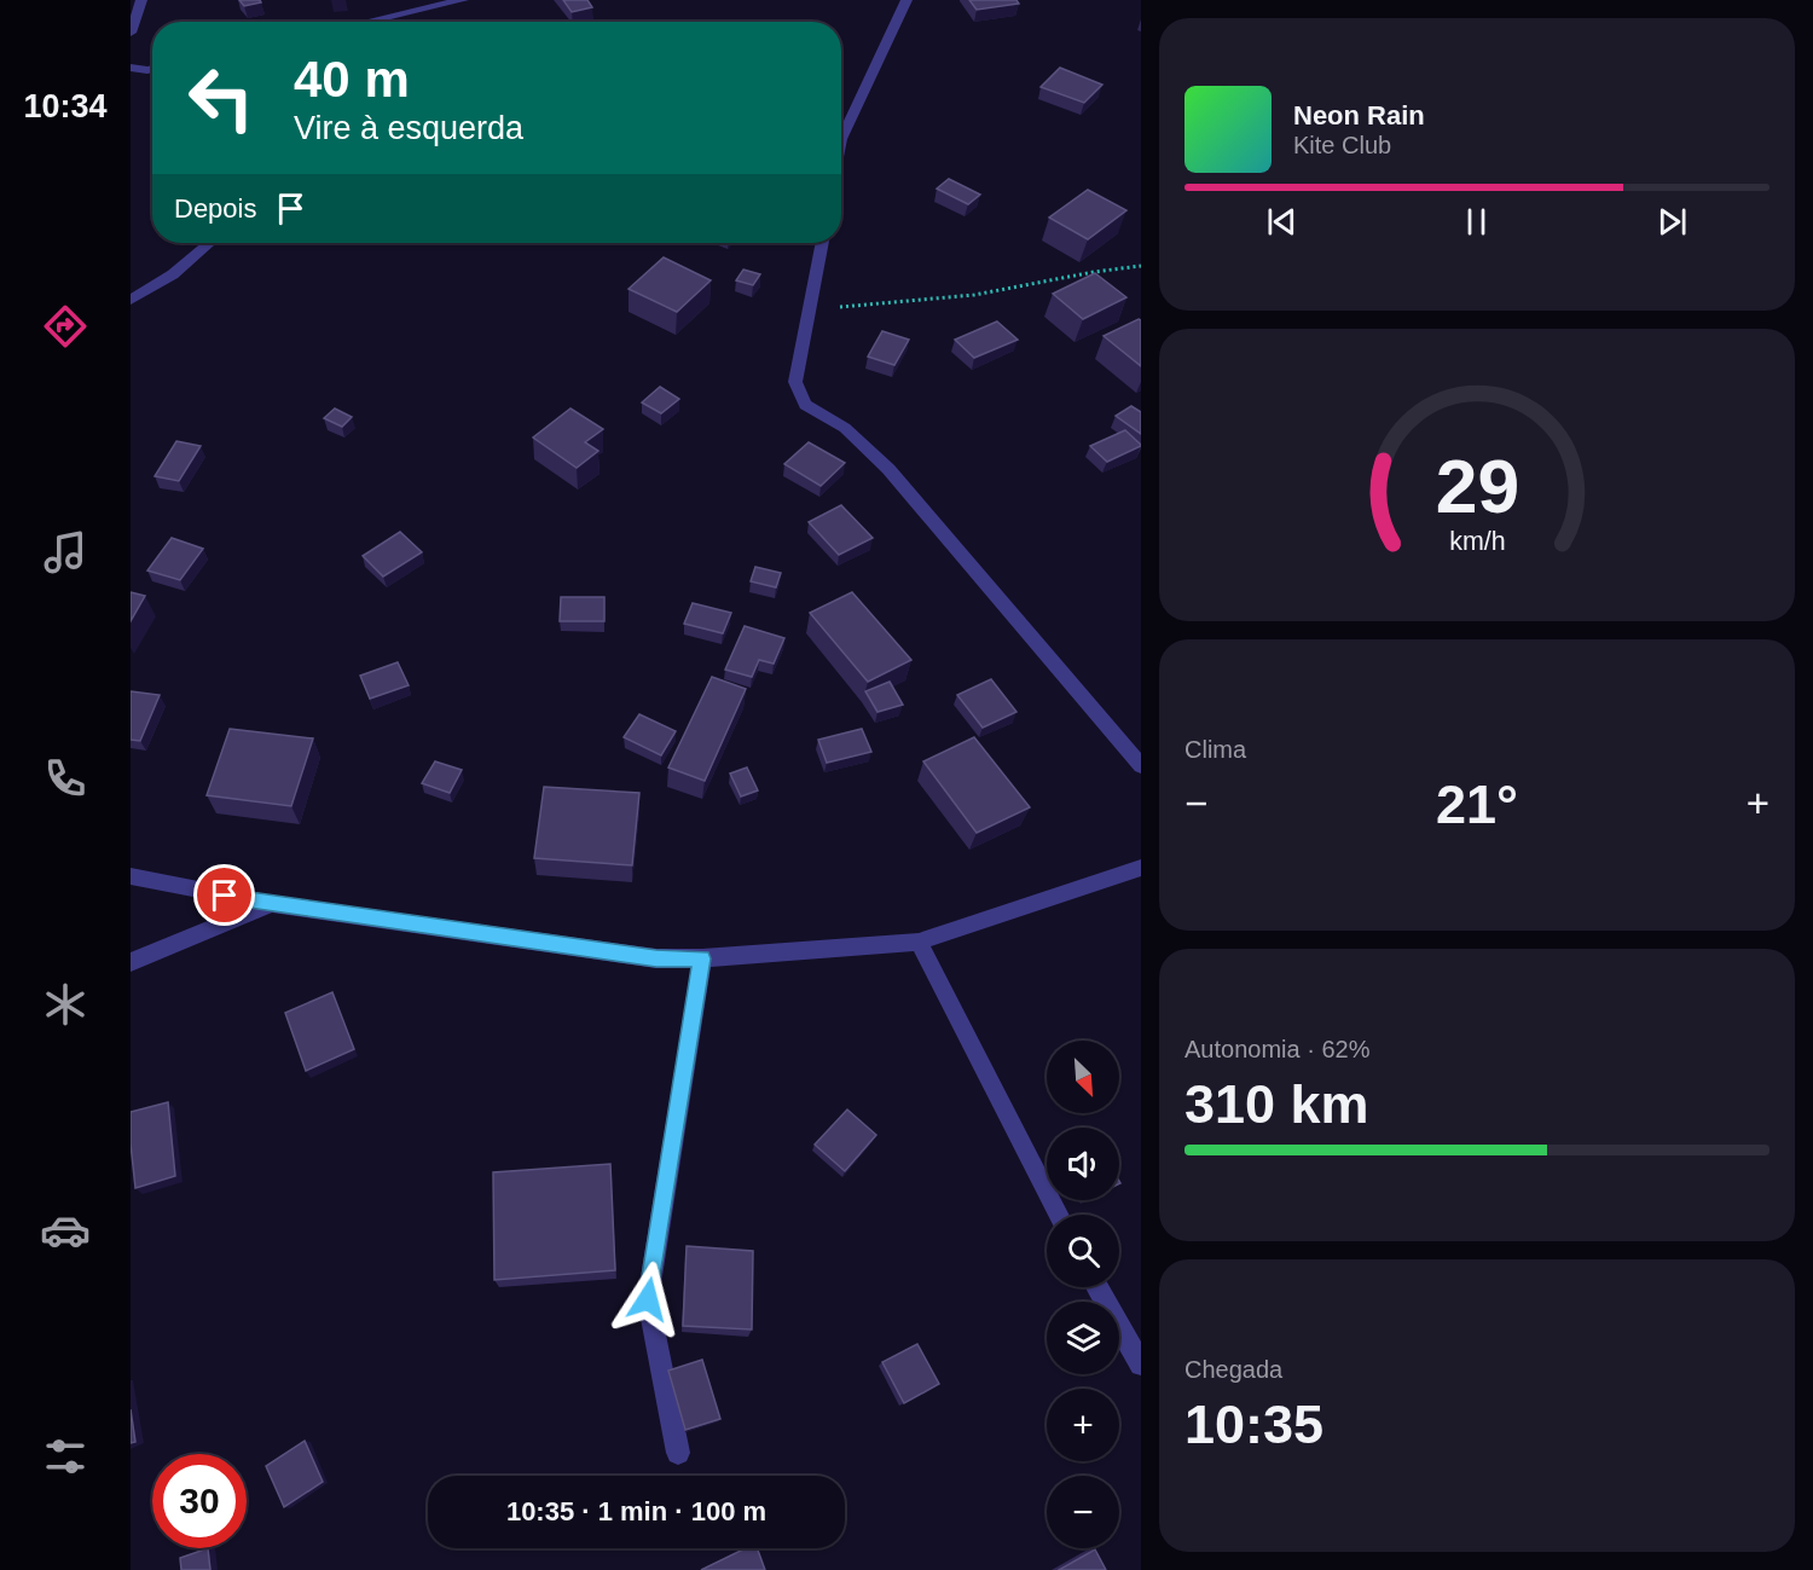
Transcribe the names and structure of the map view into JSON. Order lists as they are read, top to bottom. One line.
{"north":"bottom right","page":{"tabs":"10:34","turn":["40 m","Vire à esquerda"],"song":["Neon Rain","Kite Club"],"then":"Depois","tile":["Clima",["Autonomia · 62%","310 km"],["Chegada","10:35"]],"heat":["−","21°","+"],"map_buttons":["+","−"],"limit":"30","trip":"10:35 · 1 min · 100 m","gauge":["29","km/h"]}}
